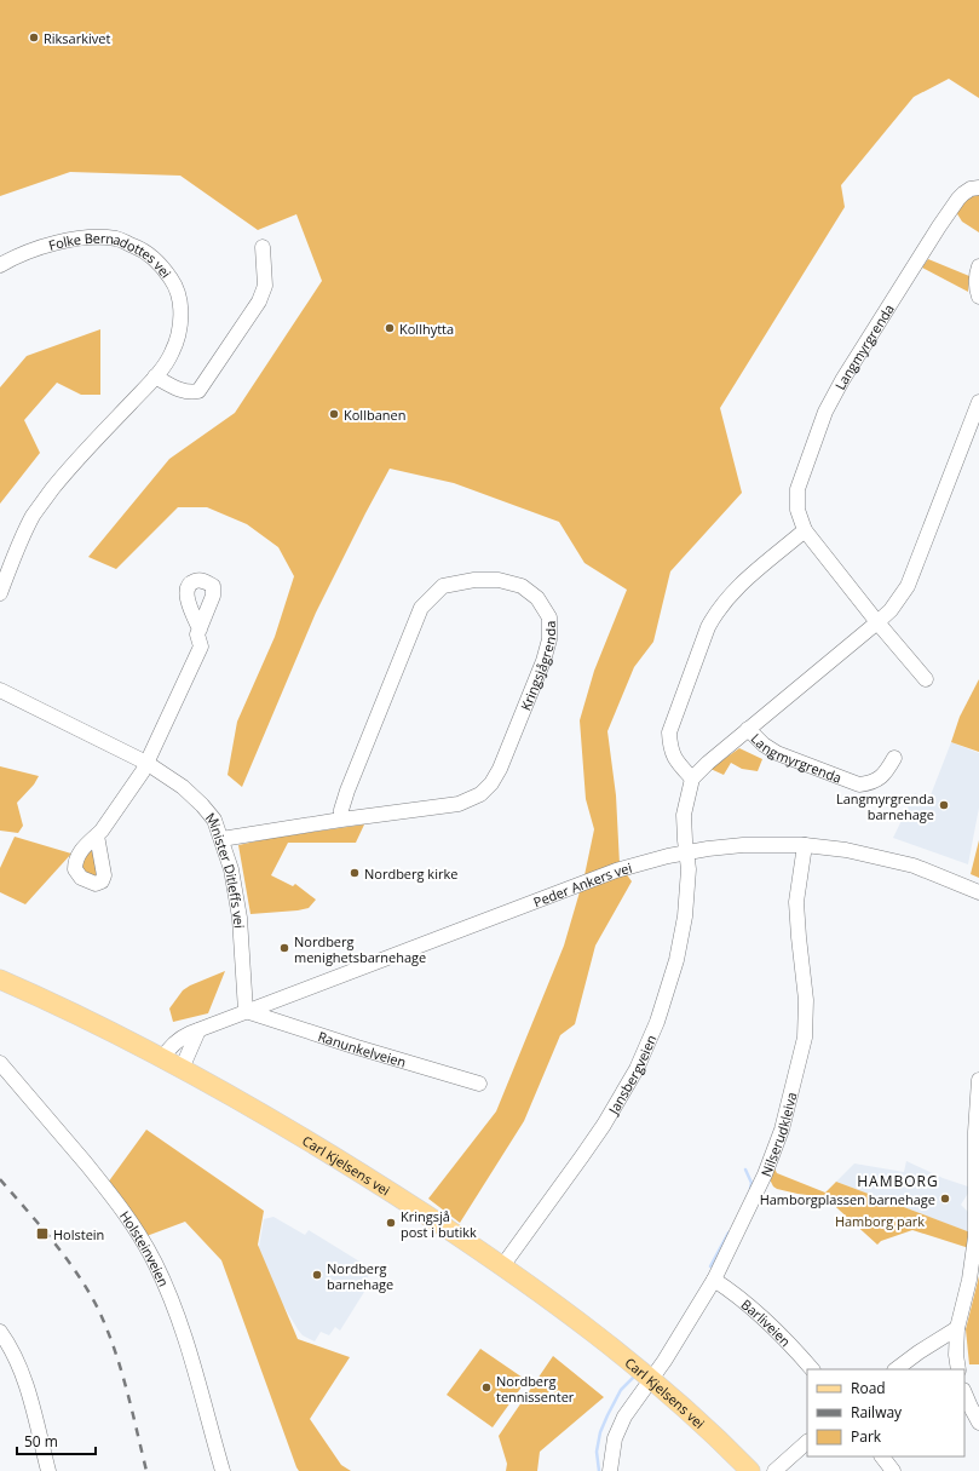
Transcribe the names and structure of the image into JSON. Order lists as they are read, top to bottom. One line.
{"streets":{"main road":["Carl Kjelsens vei"],"street":["Folke Bernadottes vei","Langmyrgrenda","Kringsjågrenda","Minister Ditleffs vei","Peder Ankers vei","Ranunkelveien","Jansbergveien","Nilserudkleiva","Holsteinveien","Barliveien"]},"crossings":[["Kringsjågrenda","Minister Ditleffs vei"],["Minister Ditleffs vei","Peder Ankers vei"],["Minister Ditleffs vei","Ranunkelveien"],["Peder Ankers vei","Ranunkelveien"],["Peder Ankers vei","Jansbergveien"],["Peder Ankers vei","Nilserudkleiva"],["Peder Ankers vei","Carl Kjelsens vei"],["Jansbergveien","Carl Kjelsens vei"],["Nilserudkleiva","Carl Kjelsens vei"],["Nilserudkleiva","Barliveien"]],"districts":["HAMBORG"],"parks":["Hamborg park"],"places":{"other":["Riksarkivet","Kollhytta","Kollbanen","Langmyrgrenda barnehage","Nordberg kirke","Nordberg menighetsbarnehage","Hamborgplassen barnehage","Kringsjå post i butikk","Nordberg barnehage","Nordberg tennissenter"],"transit":["Holstein"]},"legend":["Road","Railway","Park"],"scale_bar":"50 m"}
